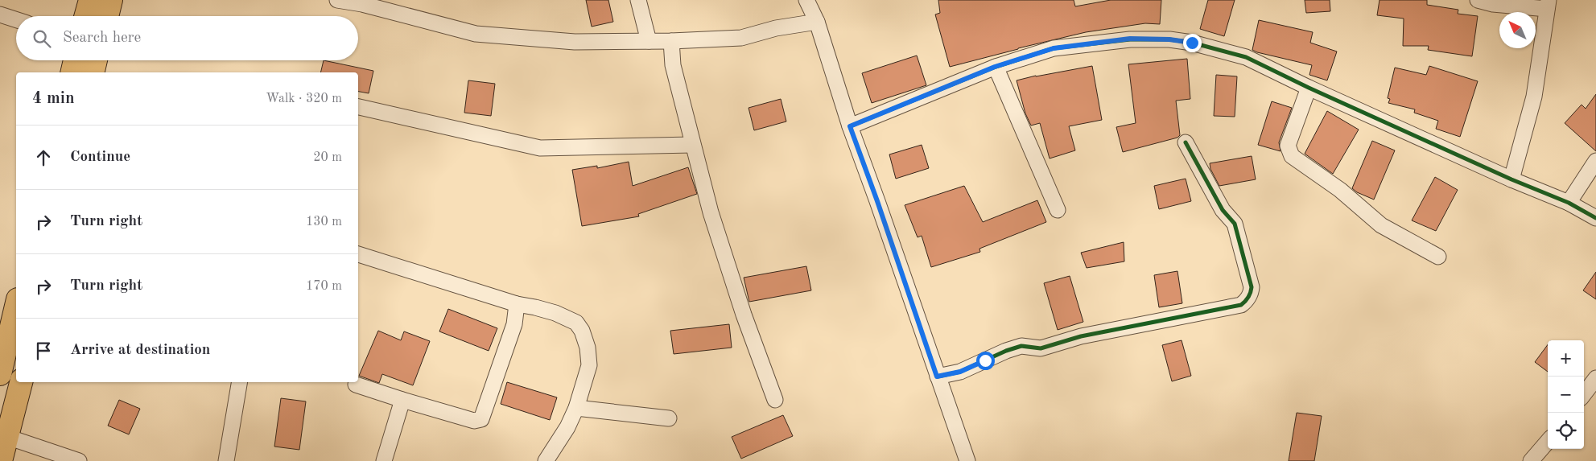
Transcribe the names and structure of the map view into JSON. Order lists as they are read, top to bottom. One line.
{"north":"top left","page":{"search":"Search here","heading":["4 min","Walk · 320 m"],"list":[["Continue","20 m"],["Turn right","130 m"],["Turn right","170 m"],"Arrive at destination"],"map_buttons":["+","−"]}}
